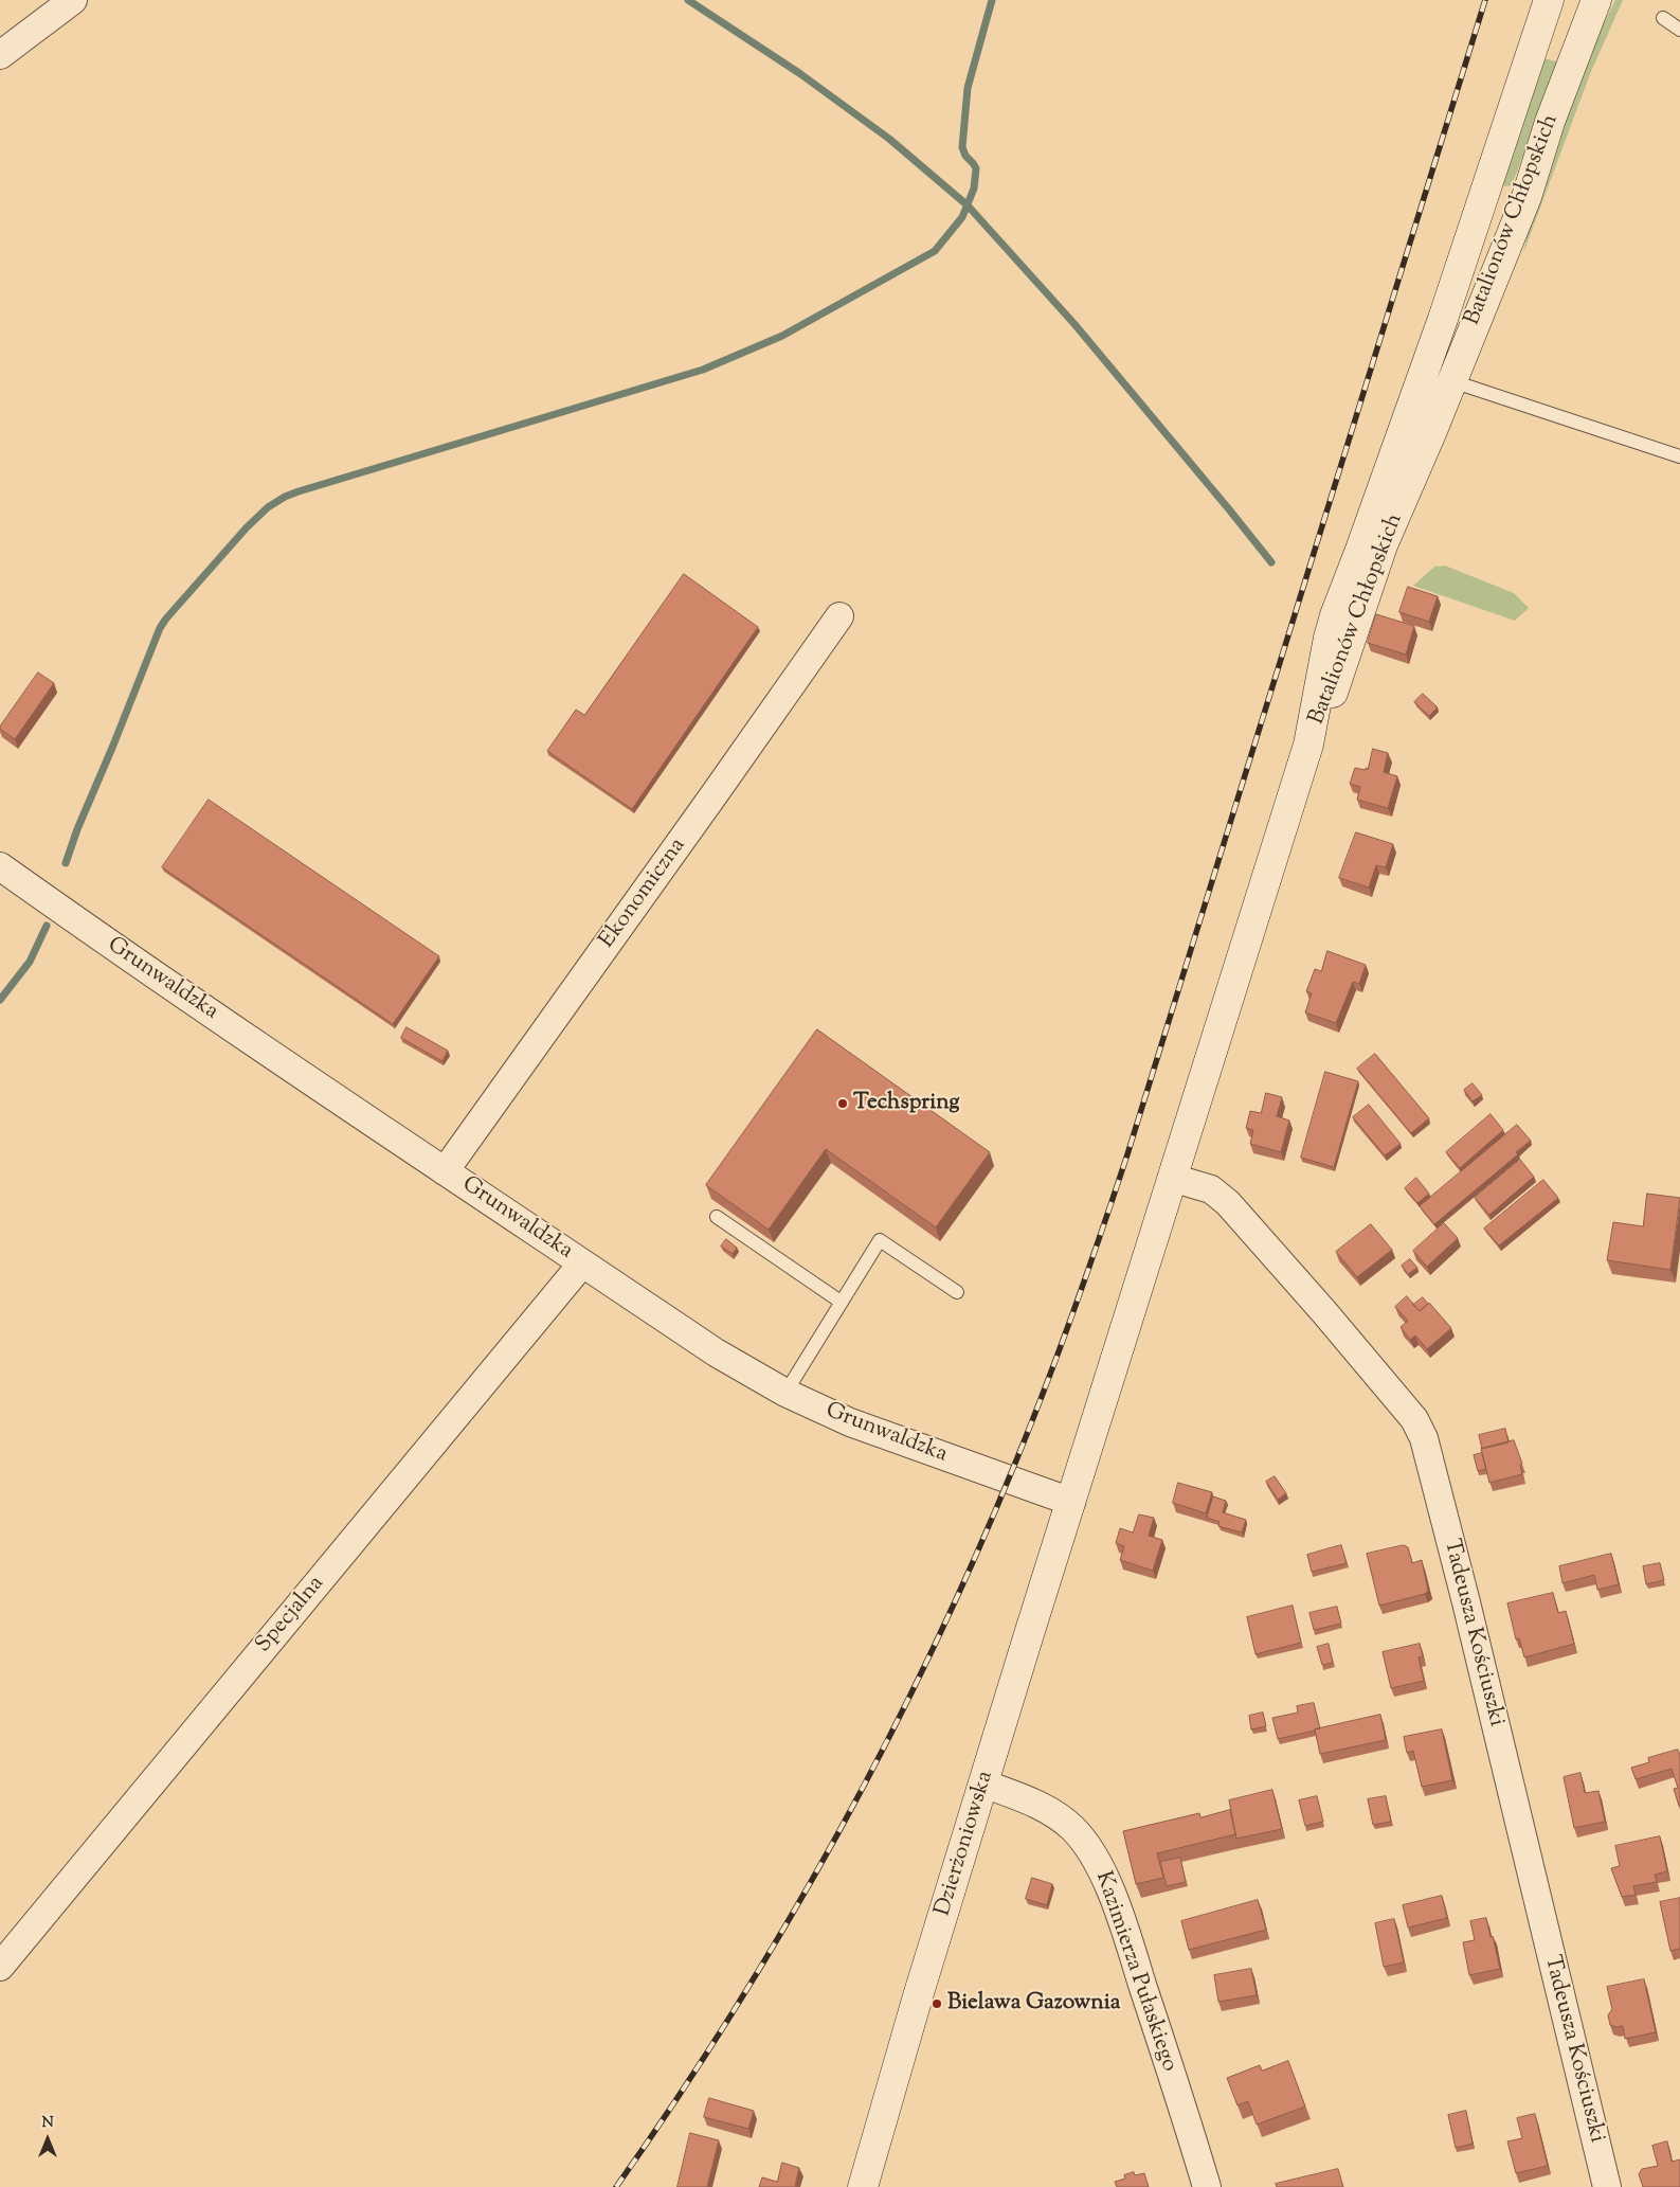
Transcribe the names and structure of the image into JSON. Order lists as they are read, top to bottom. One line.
{"streets":{"main road":["Batalionów Chłopskich","Dzierżoniowska"],"street":["Ekonomiczna","Grunwaldzka","Specjalna","Tadeusza Kościuszki","Kazimierza Pułaskiego"]},"crossings":[["Batalionów Chłopskich","Dzierżoniowska"],["Ekonomiczna","Grunwaldzka"],["Grunwaldzka","Specjalna"],["Grunwaldzka","Dzierżoniowska"],["Tadeusza Kościuszki","Dzierżoniowska"],["Dzierżoniowska","Kazimierza Pułaskiego"]],"places":["Techspring","Bielawa Gazownia"],"north":"top"}
